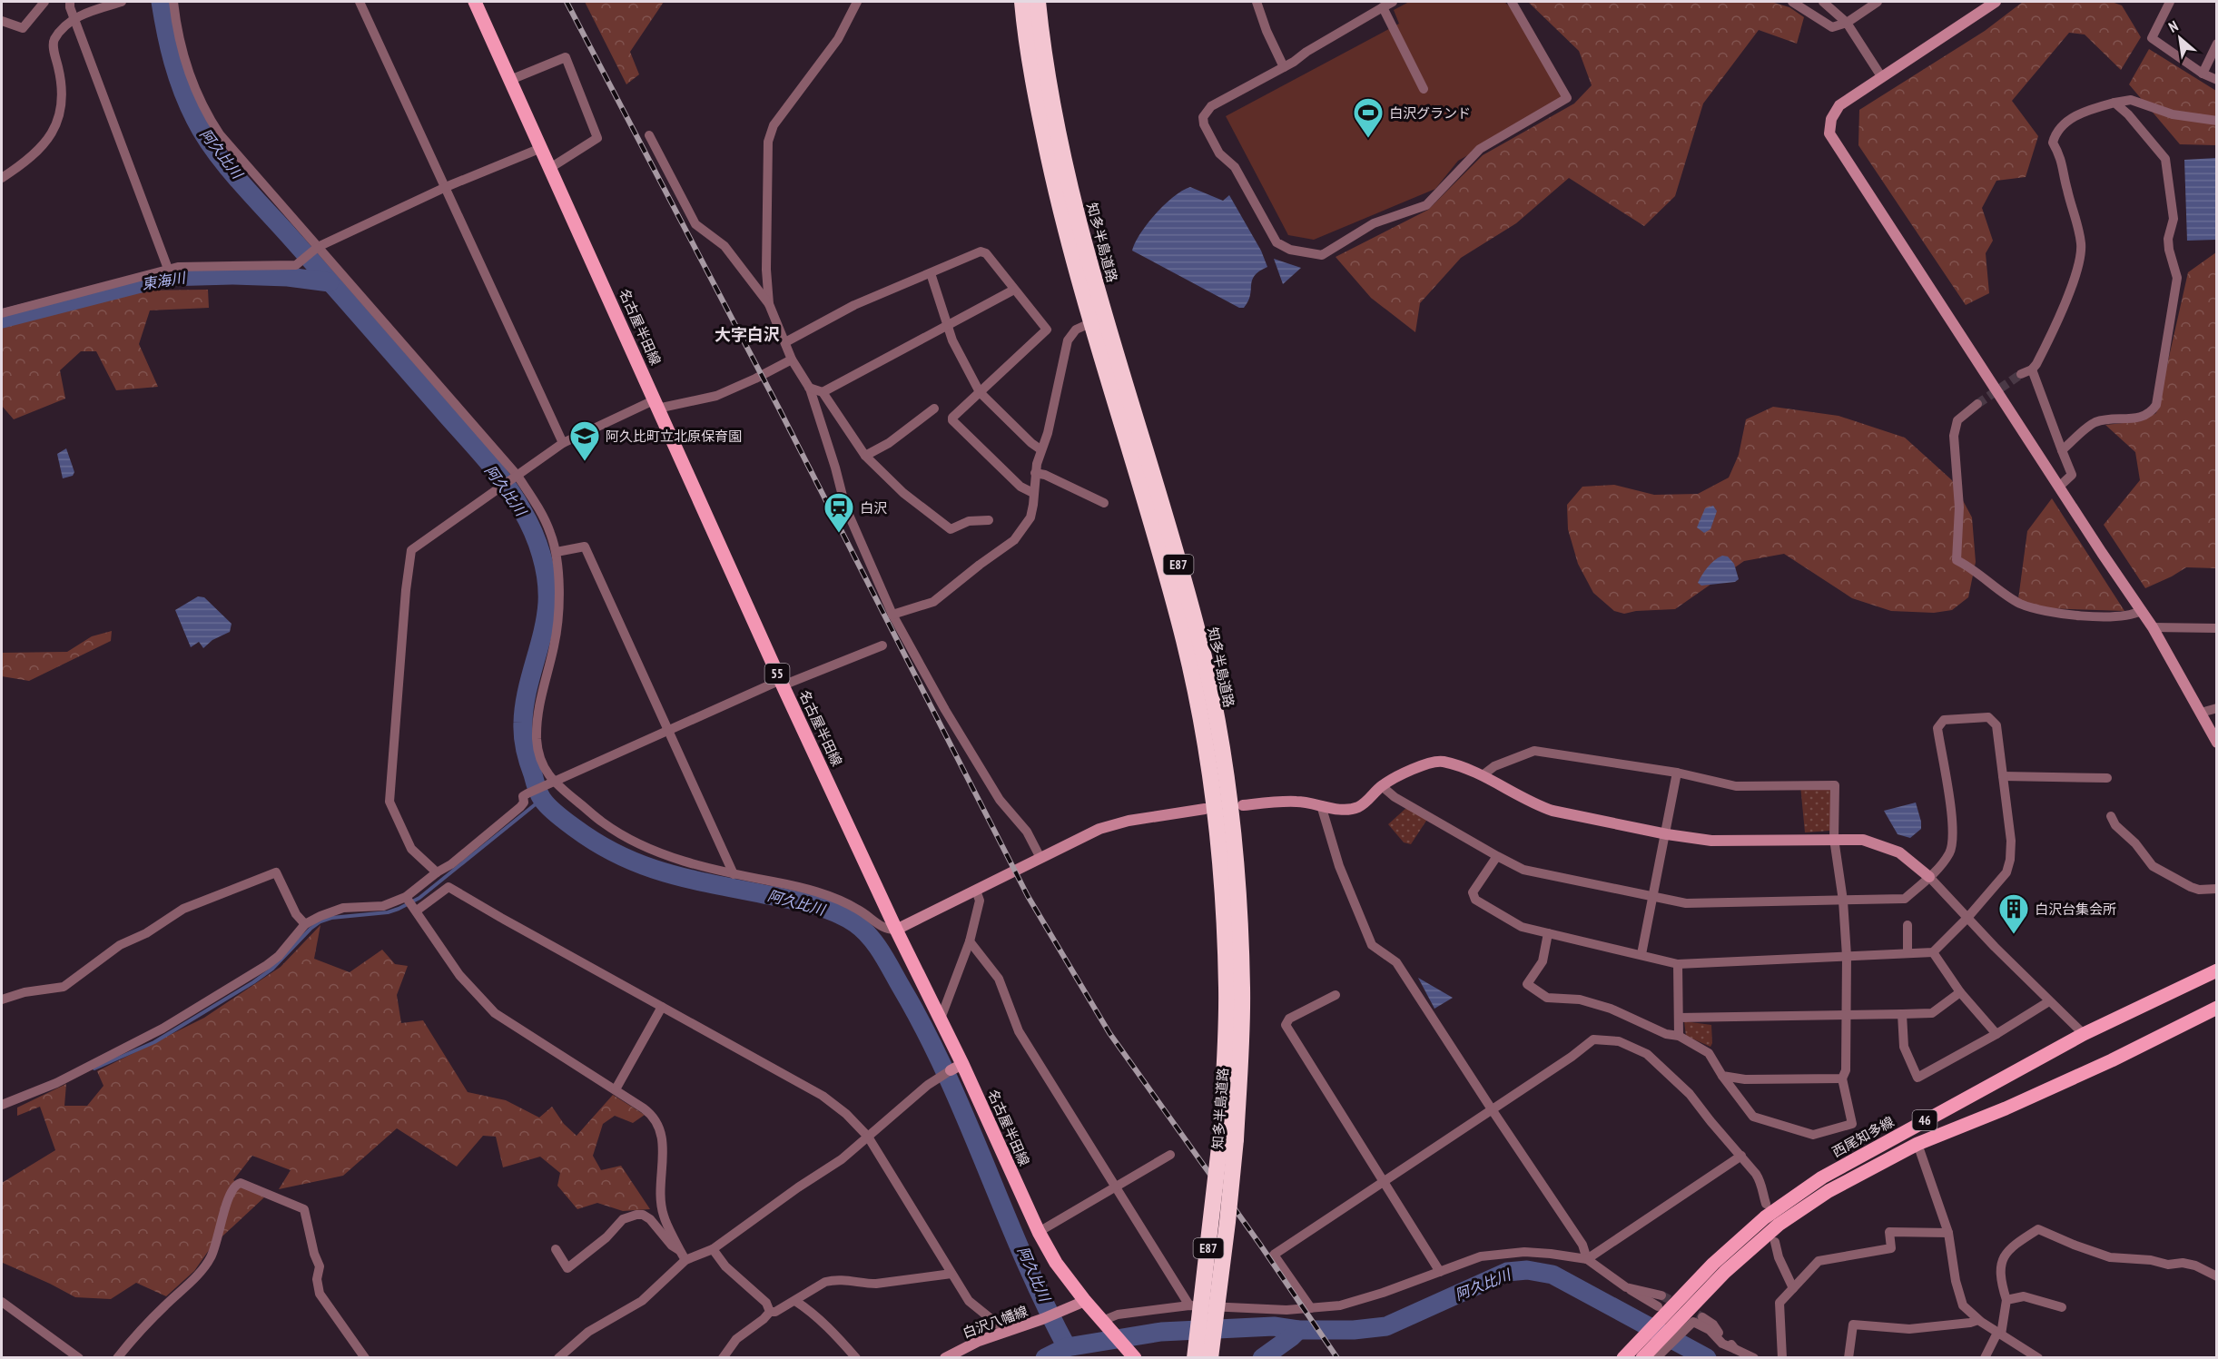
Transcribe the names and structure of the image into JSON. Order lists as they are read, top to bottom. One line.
{"streets":{"highway":["知多半島道路","E87"],"main road":["名古屋半田線","55","46","西尾知多線"],"street":["白沢八幡線"]},"crossings":[["名古屋半田線","白沢八幡線"]],"districts":["大字白沢"],"water":["阿久比川","東海川"],"places":{"sports":["白沢グランド"],"school or university":["阿久比町立北原保育園"],"station":["白沢"],"building":["白沢台集会所"]},"north":"top left"}
